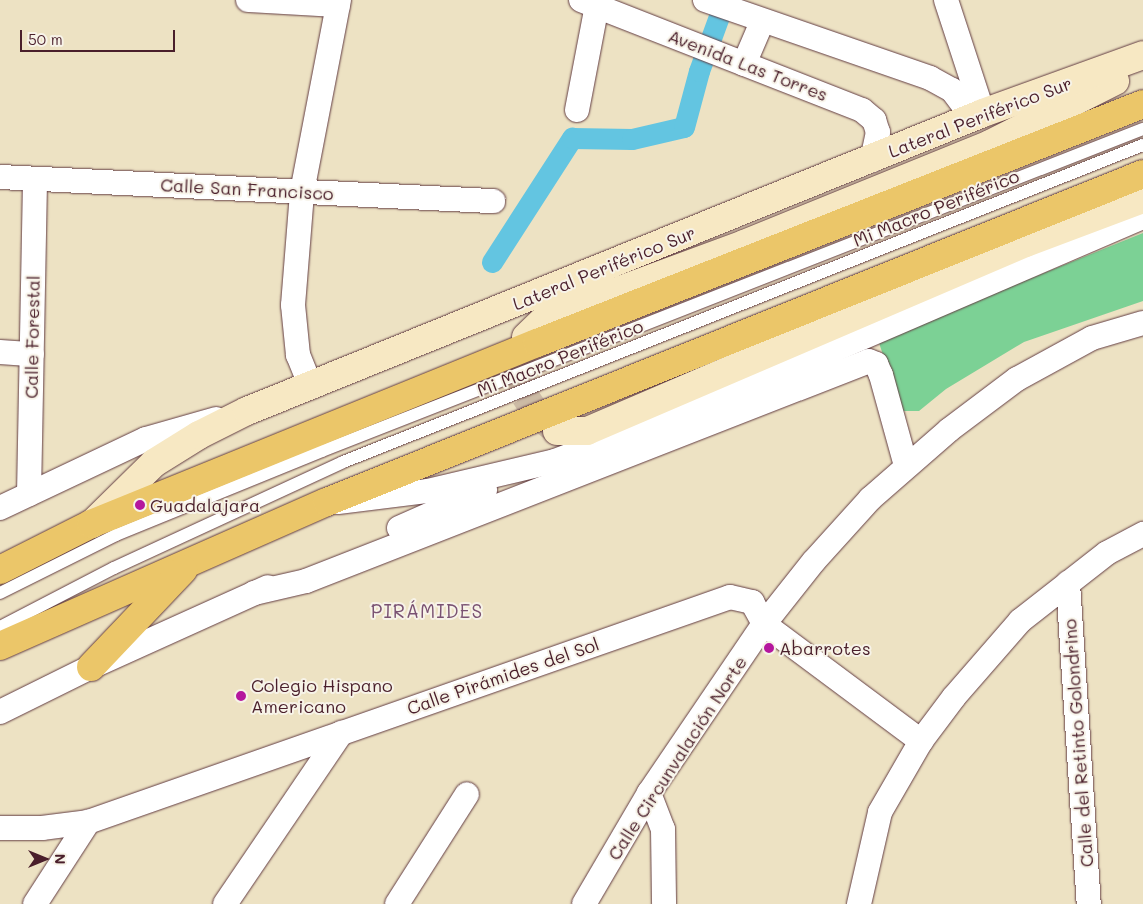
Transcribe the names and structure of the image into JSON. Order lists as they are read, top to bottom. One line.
{"streets":{"main road":["Lateral Periférico Sur"],"street":["Avenida Las Torres","Calle San Francisco","Calle Forestal","Calle Pirámides del Sol","Calle del Retinto Golondrino","Calle Circunvalación Norte"],"lane":["Mi Macro Periférico"]},"crossings":[["Avenida Las Torres","Lateral Periférico Sur"],["Calle San Francisco","Calle Forestal"],["Calle Pirámides del Sol","Calle Circunvalación Norte"]],"districts":["PIRÁMIDES"],"places":["Guadalajara","Abarrotes","Colegio Hispano Americano"],"scale_bar":"50 m","north":"right"}
